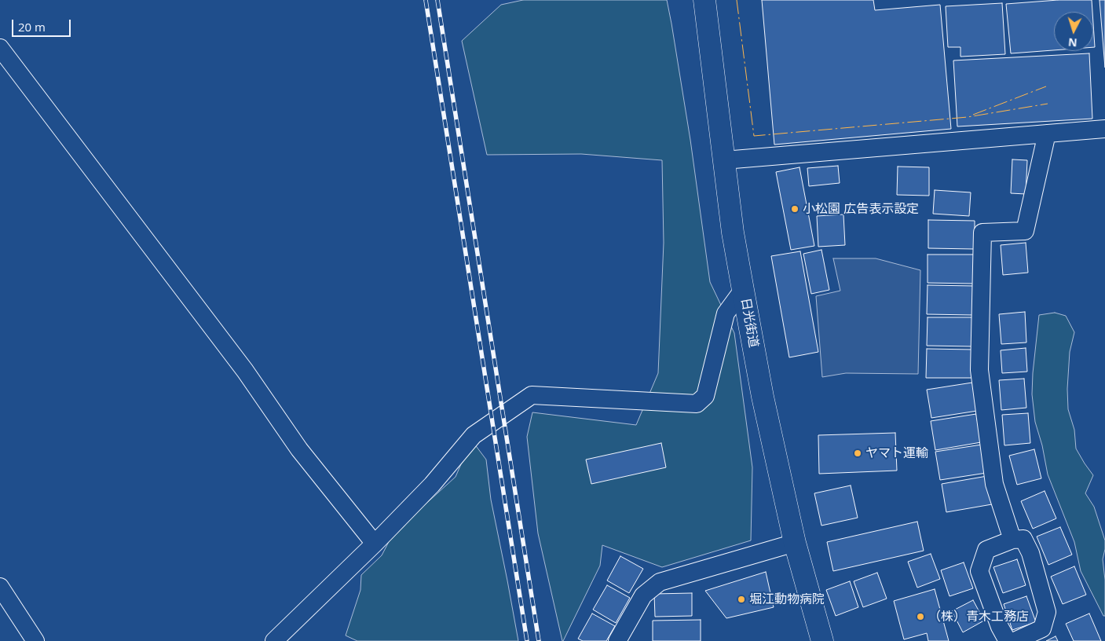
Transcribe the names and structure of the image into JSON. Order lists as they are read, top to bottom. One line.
{"streets":{"main road":["日光街道"]},"places":["小松園 広告表示設定","ヤマト運輸","堀江動物病院","（株）青木工務店"],"scale_bar":"20 m","north":"bottom"}
